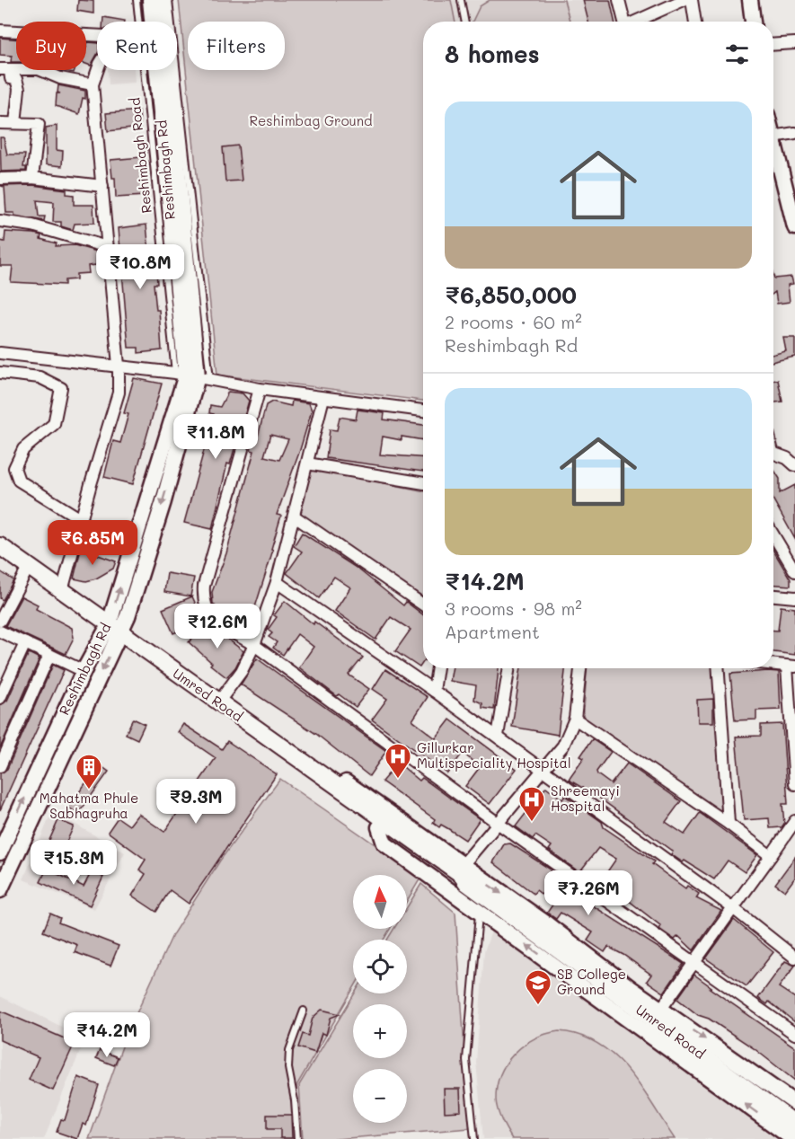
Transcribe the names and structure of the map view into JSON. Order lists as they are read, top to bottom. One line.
{"streets":{"main road":["Umred Road"],"street":["Reshimbagh Rd"]},"crossings":[["Reshimbagh Rd","Umred Road"]],"parks":["Reshimbag Ground"],"places":{"hospital":["Gillurkar Multispeciality Hospital","Shreemayi Hospital"],"building":["Mahatma Phule Sabhagruha"],"school or university":["SB College Ground"]},"north":"top","page":{"chip":["Buy","Rent","Filters"],"heading":"8 homes","list":[{"name":"₹6,850,000","note":"2 rooms · 60 m² · Reshimbagh Rd"},{"name":"₹14.2M","note":"3 rooms · 98 m² · Apartment"}],"price":["₹10.8M","₹11.8M","₹6.85M","₹12.6M","₹9.3M","₹15.3M","₹7.26M","₹14.2M"],"map_buttons":["+","−"]}}
